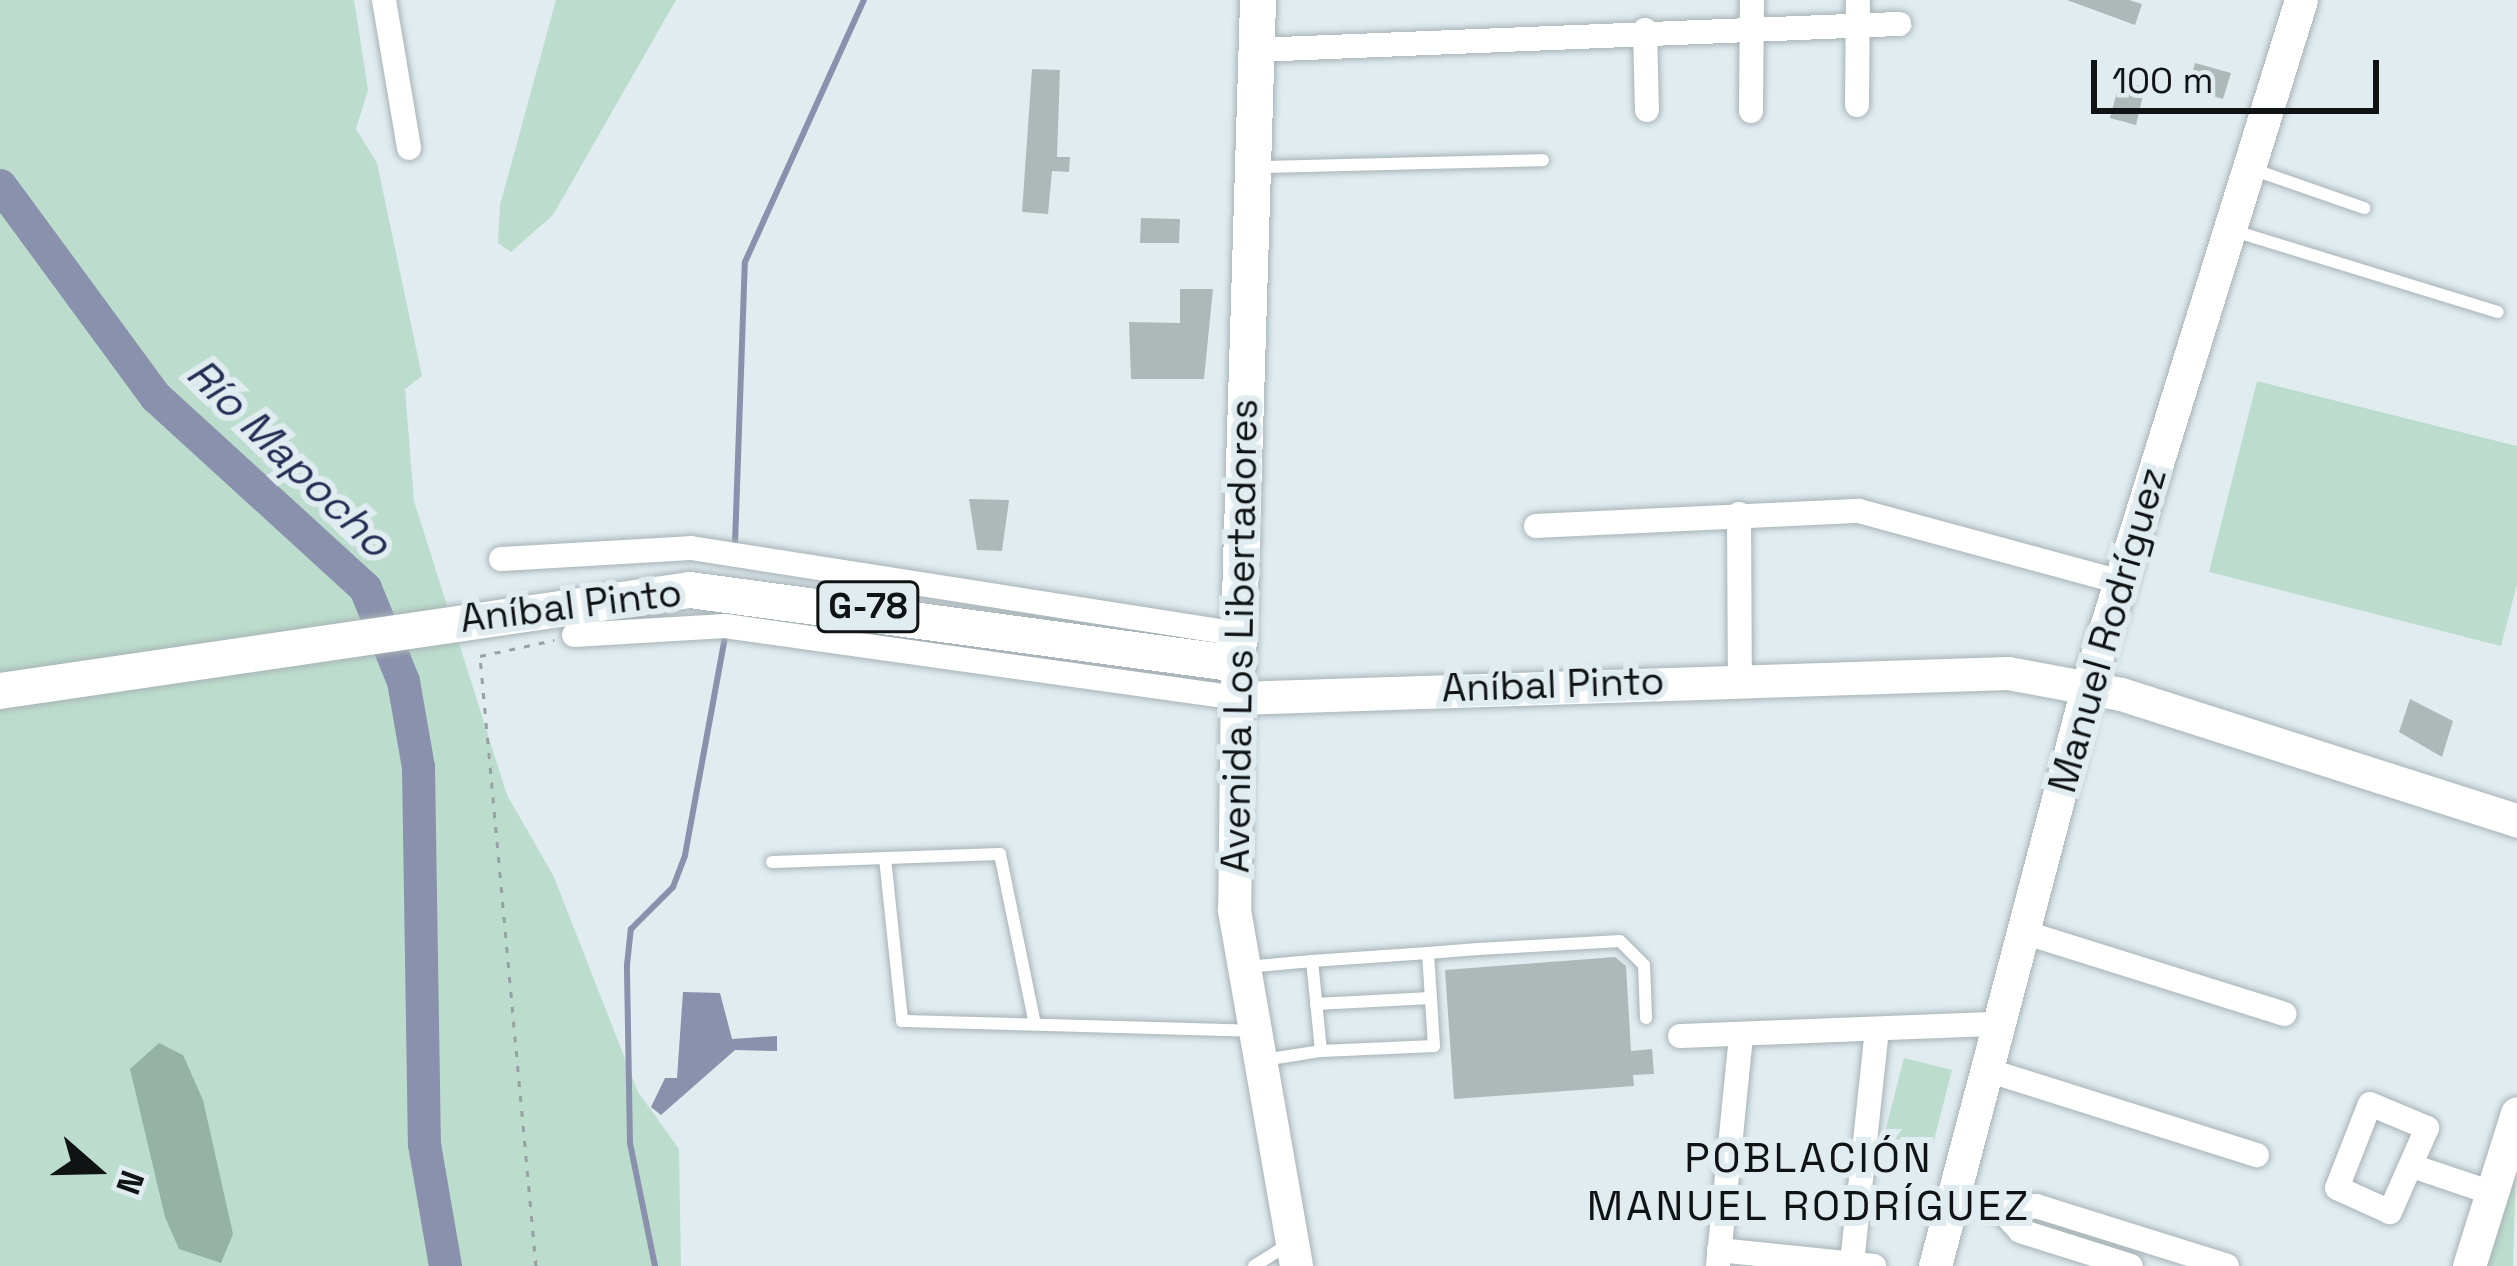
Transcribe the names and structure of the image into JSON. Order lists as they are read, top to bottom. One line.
{"streets":{"main road":["Aníbal Pinto","G-78","Avenida Los Libertadores"],"street":["Manuel Rodríguez"]},"crossings":[["Aníbal Pinto","Manuel Rodríguez"],["Aníbal Pinto","Avenida Los Libertadores"]],"districts":["POBLACIÓN MANUEL RODRÍGUEZ"],"water":["Río Mapocho"],"scale_bar":"100 m","north":"right"}
